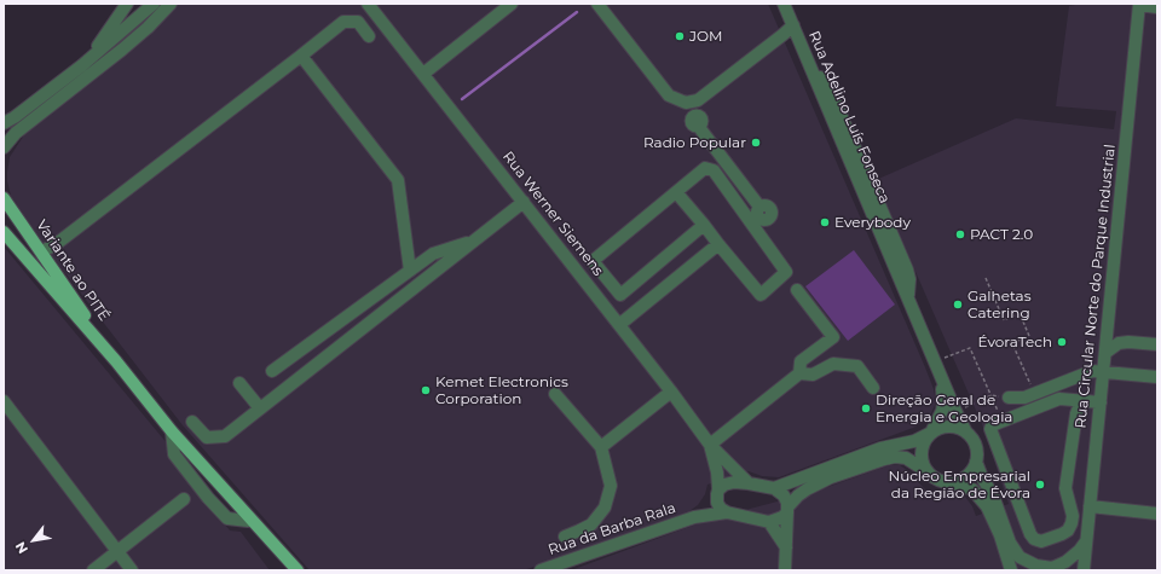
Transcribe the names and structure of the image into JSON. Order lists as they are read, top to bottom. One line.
{"streets":{"main road":["Variante ao PITÉ"],"street":["Rua Adelino Luís Fonseca","Rua Werner Siemens","Rua Circular Norte do Parque Industrial","Rua da Barba Rala"]},"crossings":[["Rua Werner Siemens","Rua da Barba Rala"]],"places":["JOM","Radio Popular","Everybody","PACT 2.0","Galhetas Catering","ÉvoraTech","Kemet Electronics Corporation","Direção Geral de Energia e Geologia","Núcleo Empresarial da Região de Évora"],"north":"bottom left"}
